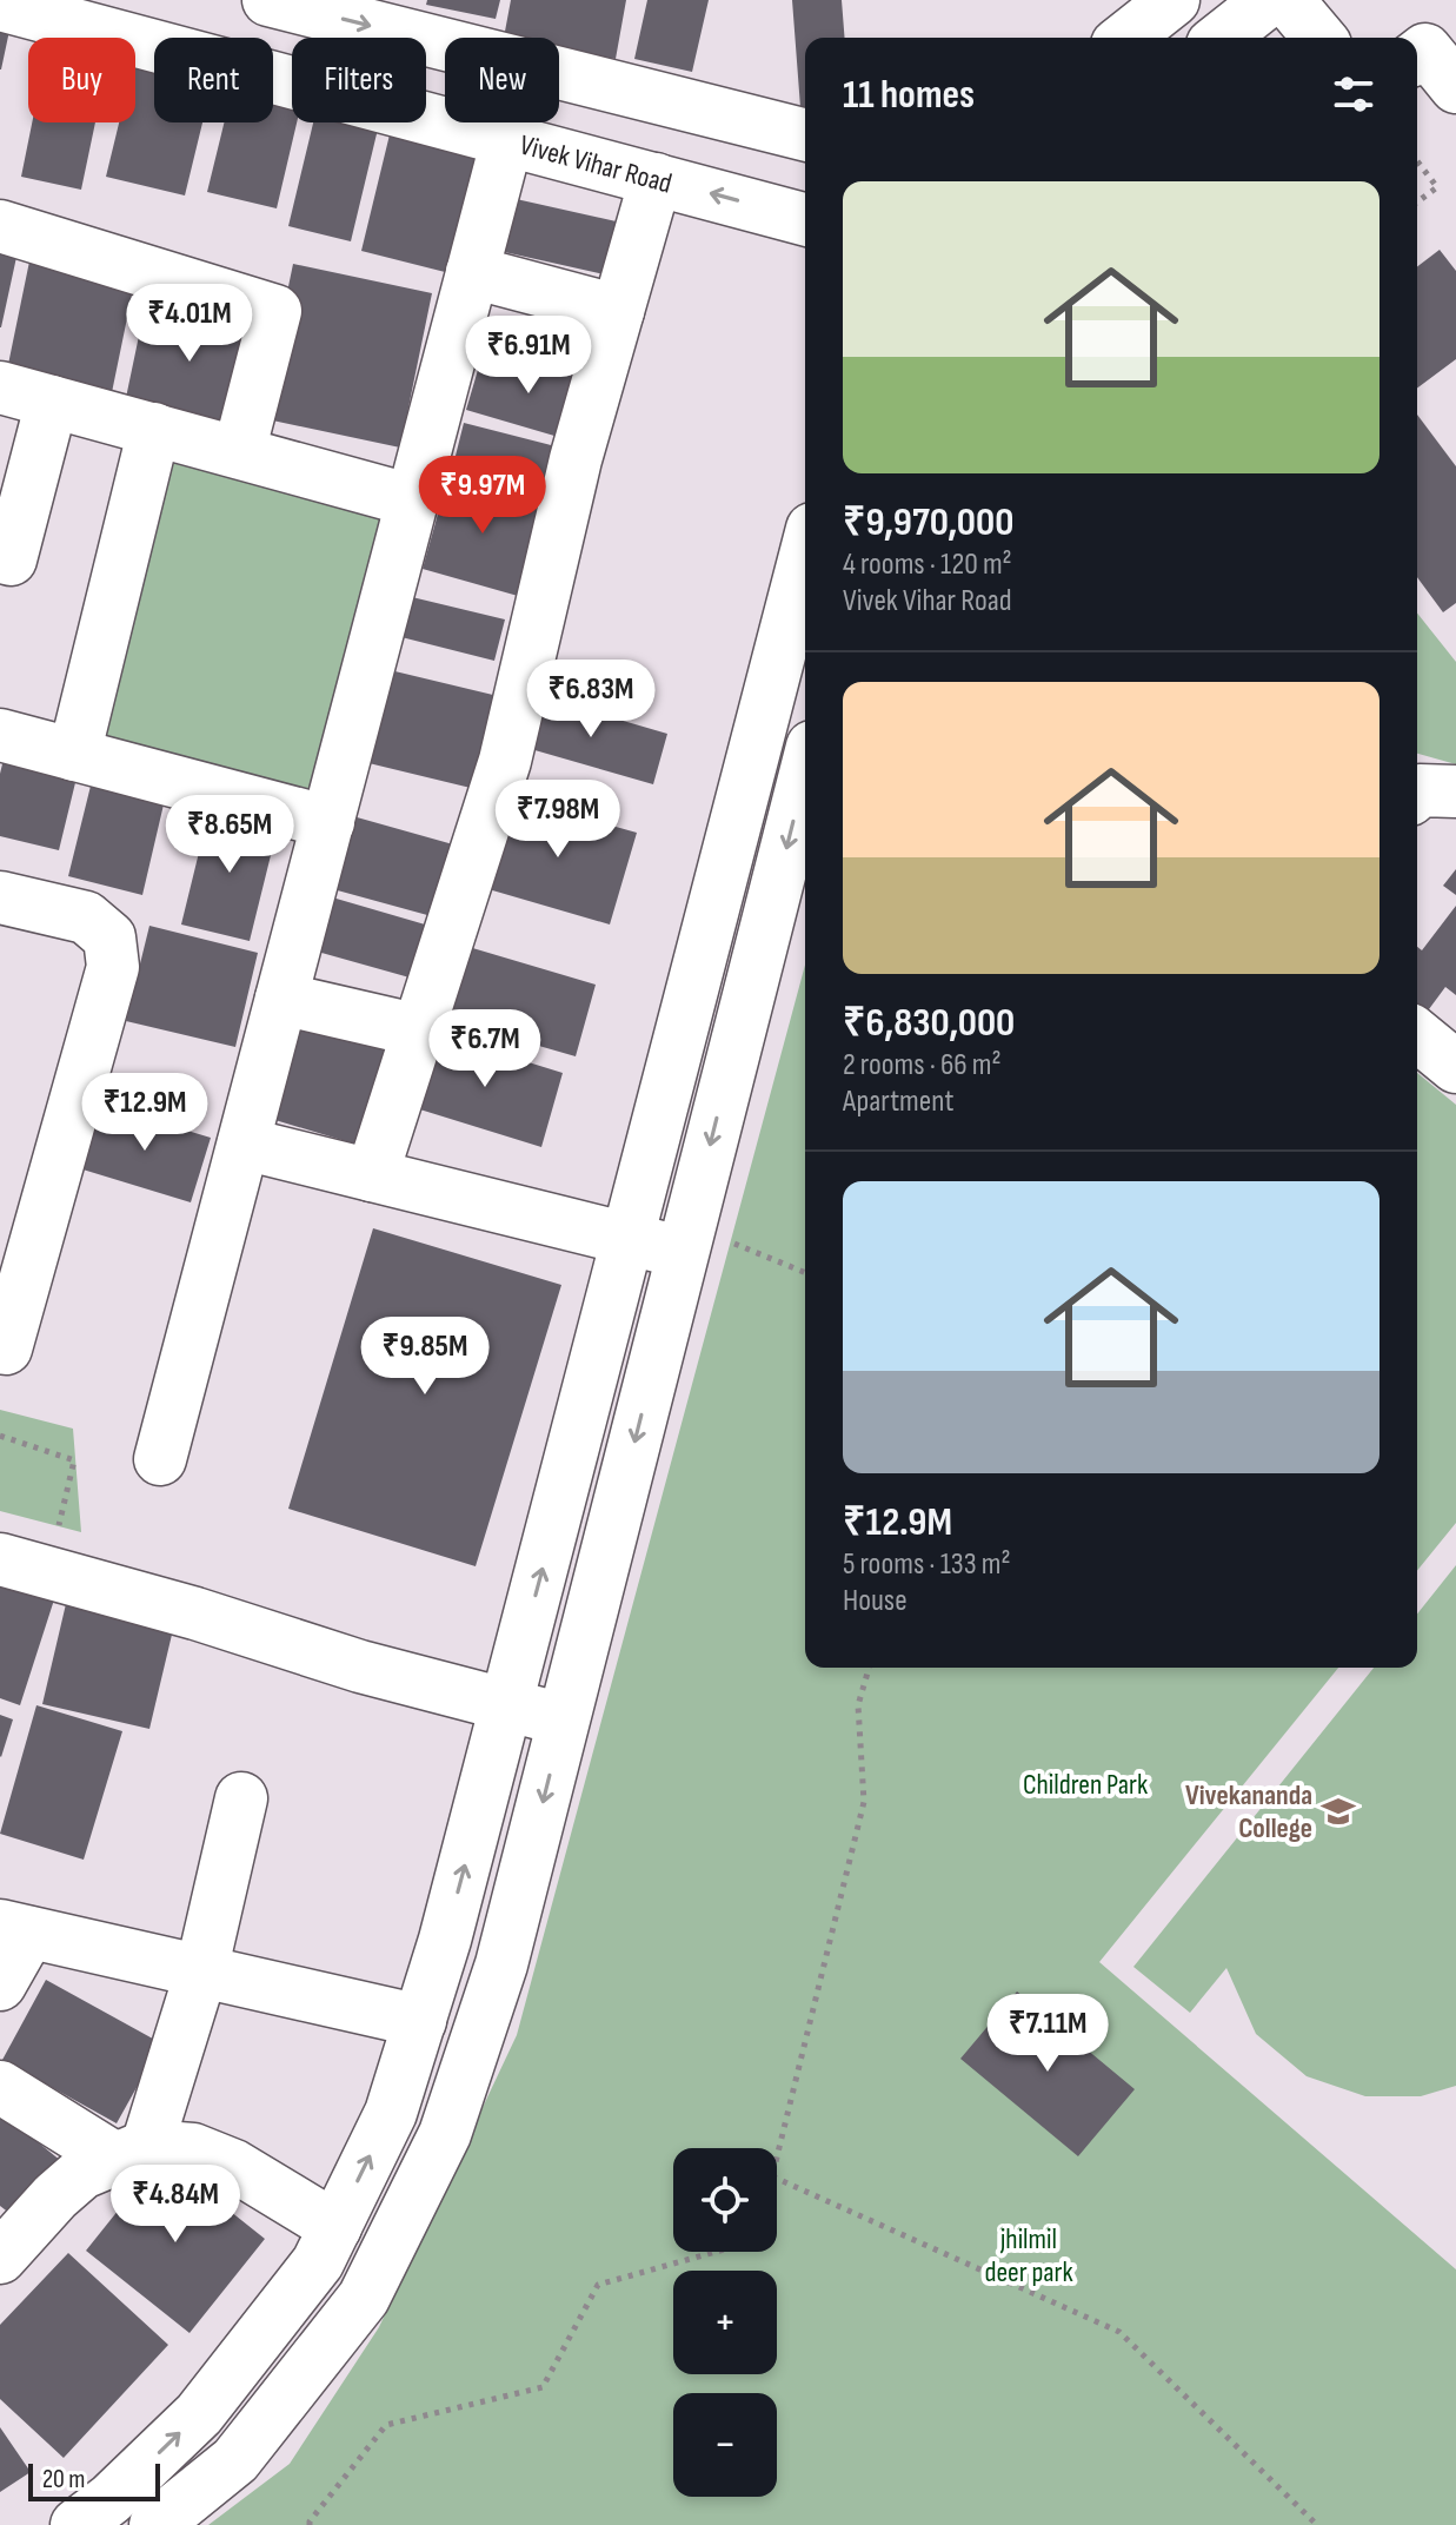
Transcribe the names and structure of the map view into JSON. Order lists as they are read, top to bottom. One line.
{"streets":{"street":["Vivek Vihar Road"]},"parks":["Children Park","jhilmil deer park"],"places":{"school or university":["Vivekananda College"]},"scale_bar":"20 m","page":{"chip":["Buy","Rent","Filters","New"],"heading":"11 homes","list":[{"name":"₹9,970,000","note":"4 rooms · 120 m² · Vivek Vihar Road"},{"name":"₹6,830,000","note":"2 rooms · 66 m² · Apartment"},{"name":"₹12.9M","note":"5 rooms · 133 m² · House"}],"price":["₹4.01M","₹6.91M","₹9.97M","₹6.83M","₹7.98M","₹8.65M","₹6.7M","₹12.9M","₹9.85M","₹7.11M","₹4.84M"],"map_buttons":["+","−"],"scale":"20 m"}}
